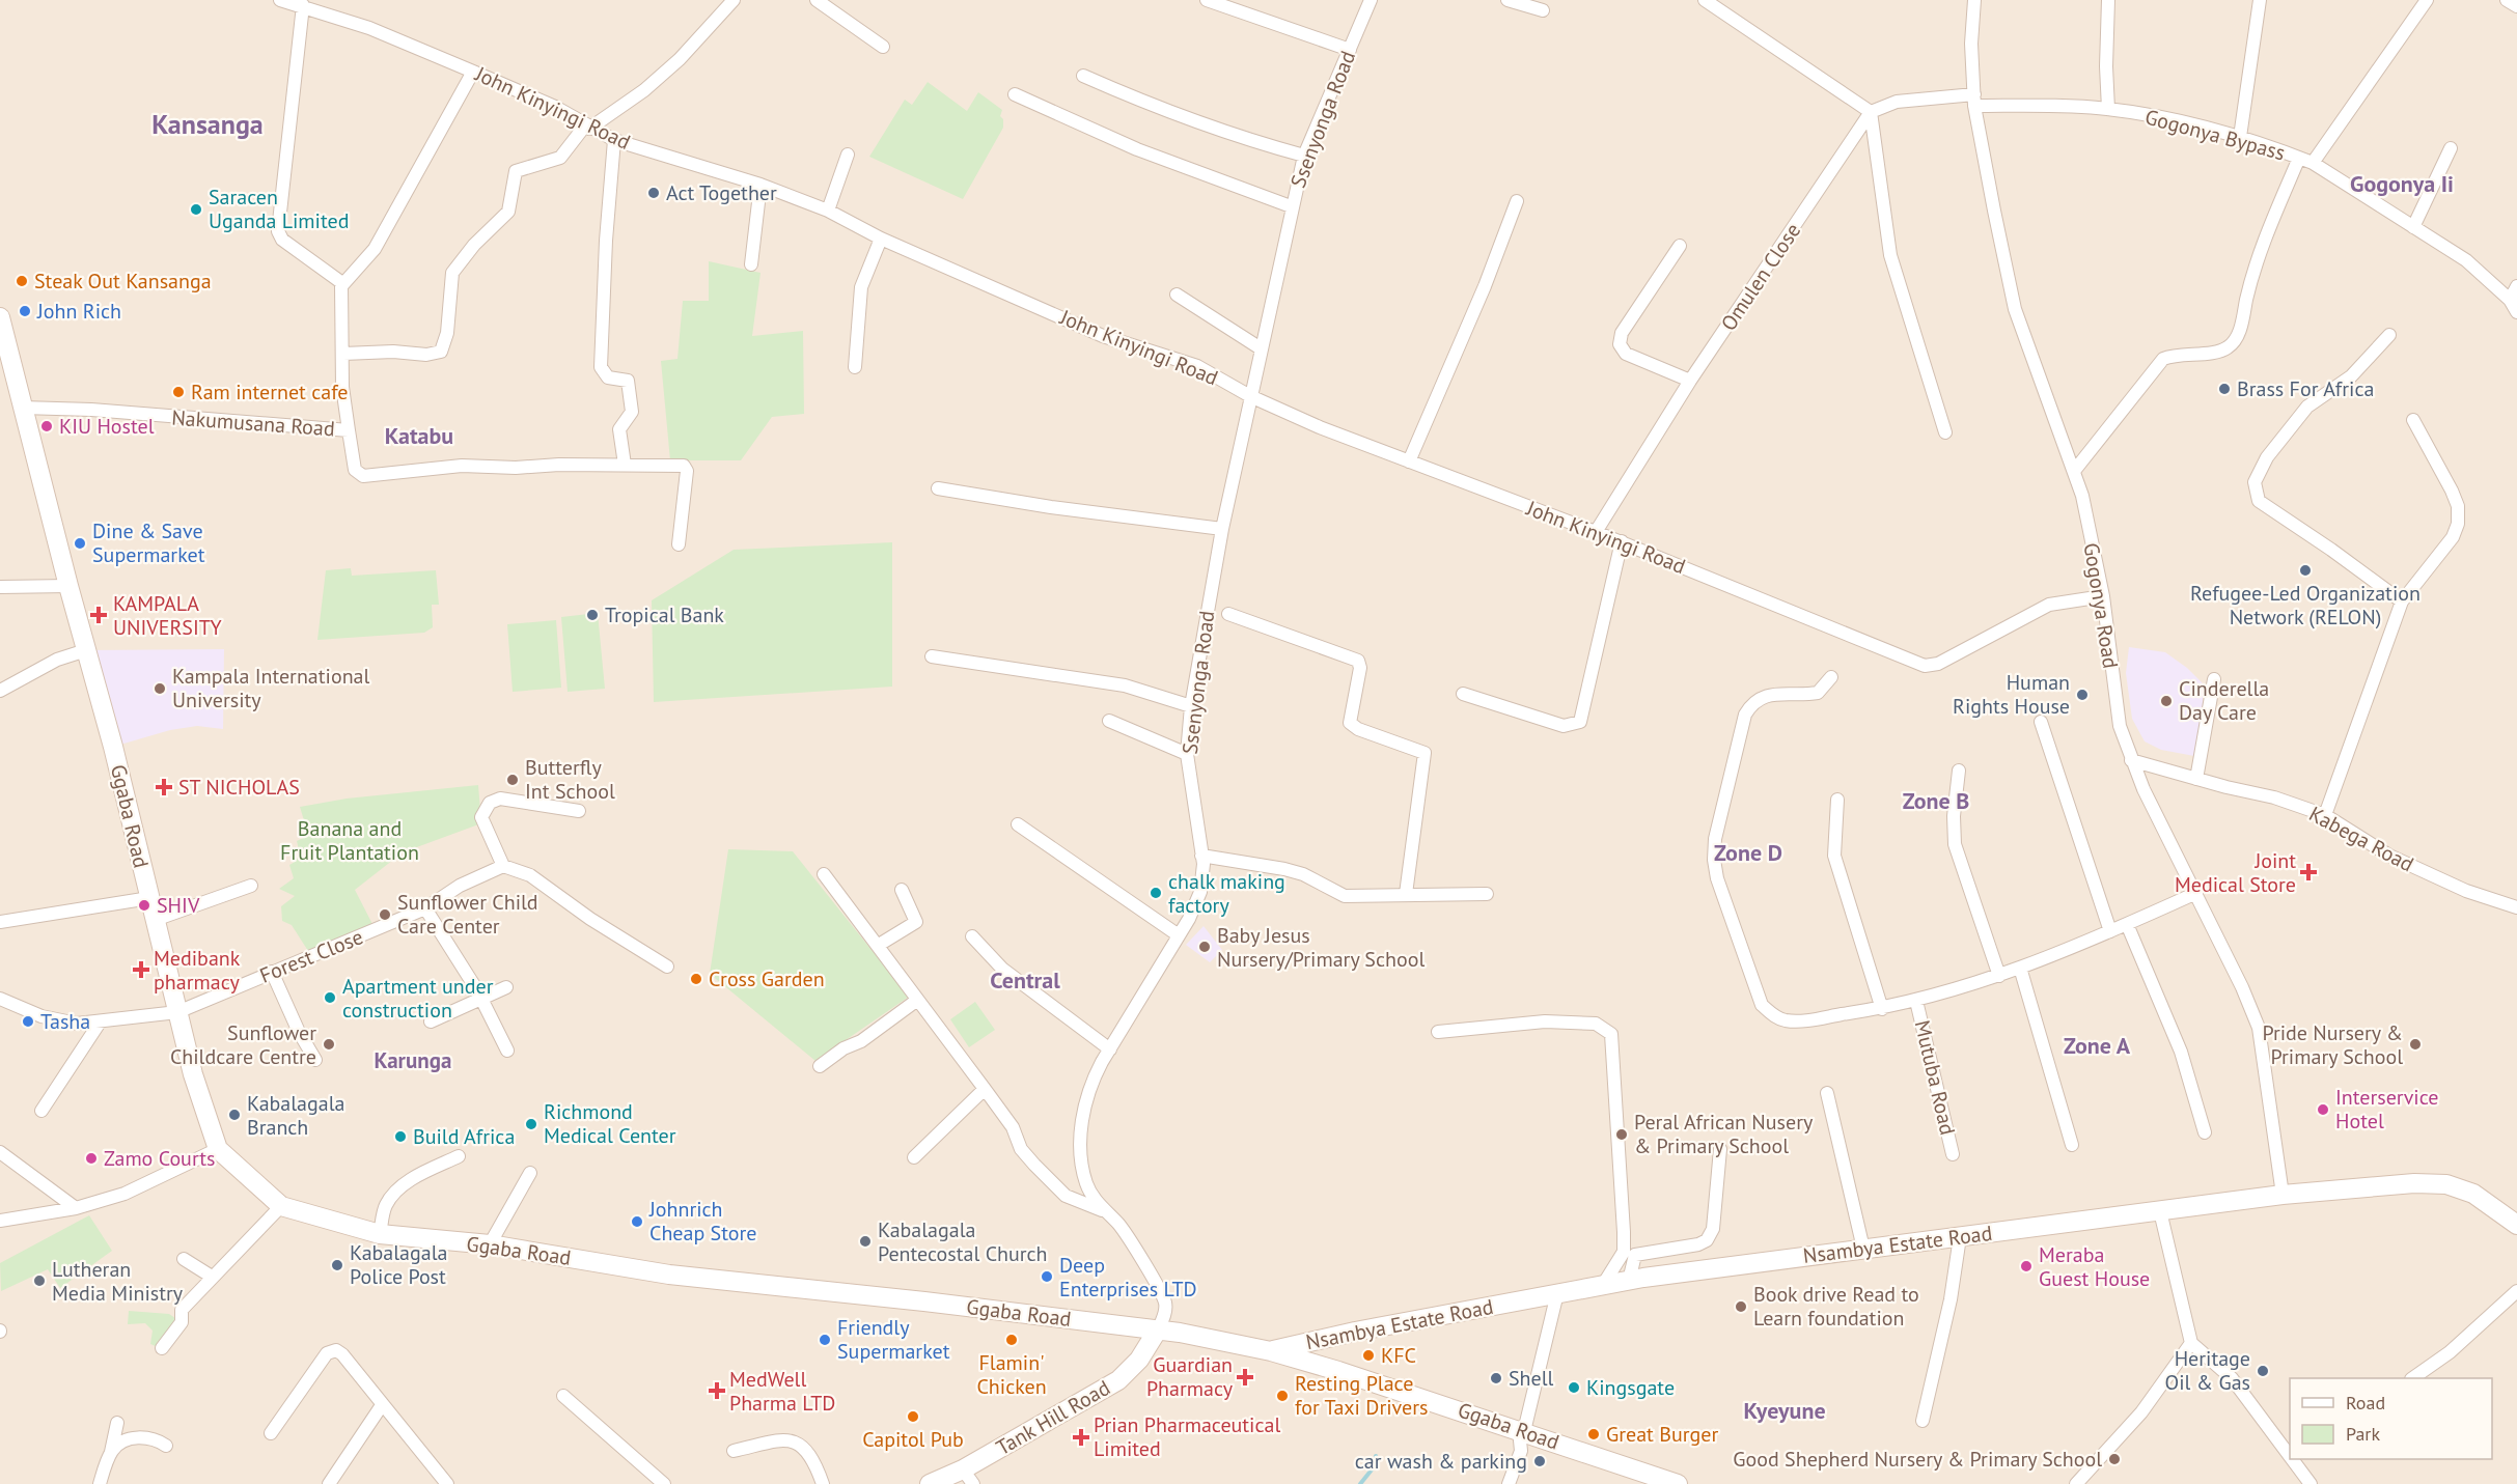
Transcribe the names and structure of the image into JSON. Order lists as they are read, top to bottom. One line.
{"streets":{"main road":["Ggaba Road","Nsambya Estate Road","Tank Hill Road"],"street":["John Kinyingi Road","Ssenyonga Road","Gogonya Bypass","Omulen Close","Nakumusana Road","Gogonya Road","Kabega Road","Forest Close","Mutuba Road"]},"crossings":[["John Kinyingi Road","Ssenyonga Road"],["John Kinyingi Road","Omulen Close"],["John Kinyingi Road","Gogonya Road"],["Ssenyonga Road","Ggaba Road"],["Ssenyonga Road","Tank Hill Road"],["Gogonya Bypass","Gogonya Road"],["Nakumusana Road","Ggaba Road"],["Gogonya Road","Kabega Road"],["Gogonya Road","Nsambya Estate Road"],["Ggaba Road","Forest Close"],["Ggaba Road","Nsambya Estate Road"],["Ggaba Road","Tank Hill Road"]],"districts":["Kansanga","Gogonya Ii","Katabu","Zone B","Zone D","Central","Zone A","Karunga","Kyeyune"],"parks":["Banana and Fruit Plantation"],"places":{"other":["Act Together","Saracen Uganda Limited","Steak Out Kansanga","John Rich","Brass For Africa","Ram internet cafe","KIU Hostel","Dine & Save Supermarket","Refugee-Led Organization Network (RELON)","Tropical Bank","Kampala International University","Human Rights House","Cinderella Day Care","Butterfly Int School","chalk making factory","SHIV","Sunflower Child Care Center","Baby Jesus Nursery/Primary School","Cross Garden","Apartment under construction","Tasha","Sunflower Childcare Centre","Pride Nursery & Primary School","Interservice Hotel","Kabalagala Branch","Richmond Medical Center","Peral African Nusery & Primary School","Build Africa","Zamo Courts","Johnrich Cheap Store","Kabalagala Pentecostal Church","Kabalagala Police Post","Meraba Guest House","Deep Enterprises LTD","Lutheran Media Ministry","Book drive Read to Learn foundation","Friendly Supermarket","Flamin' Chicken","KFC","Heritage Oil & Gas","Shell","Kingsgate","Resting Place for Taxi Drivers","Capitol Pub","Great Burger","Good Shepherd Nursery & Primary School","car wash & parking"],"health":["KAMPALA UNIVERSITY","ST NICHOLAS","Joint Medical Store","Medibank pharmacy","Guardian Pharmacy","MedWell Pharma LTD","Prian Pharmaceutical Limited"]},"legend":["Road","Park"]}
